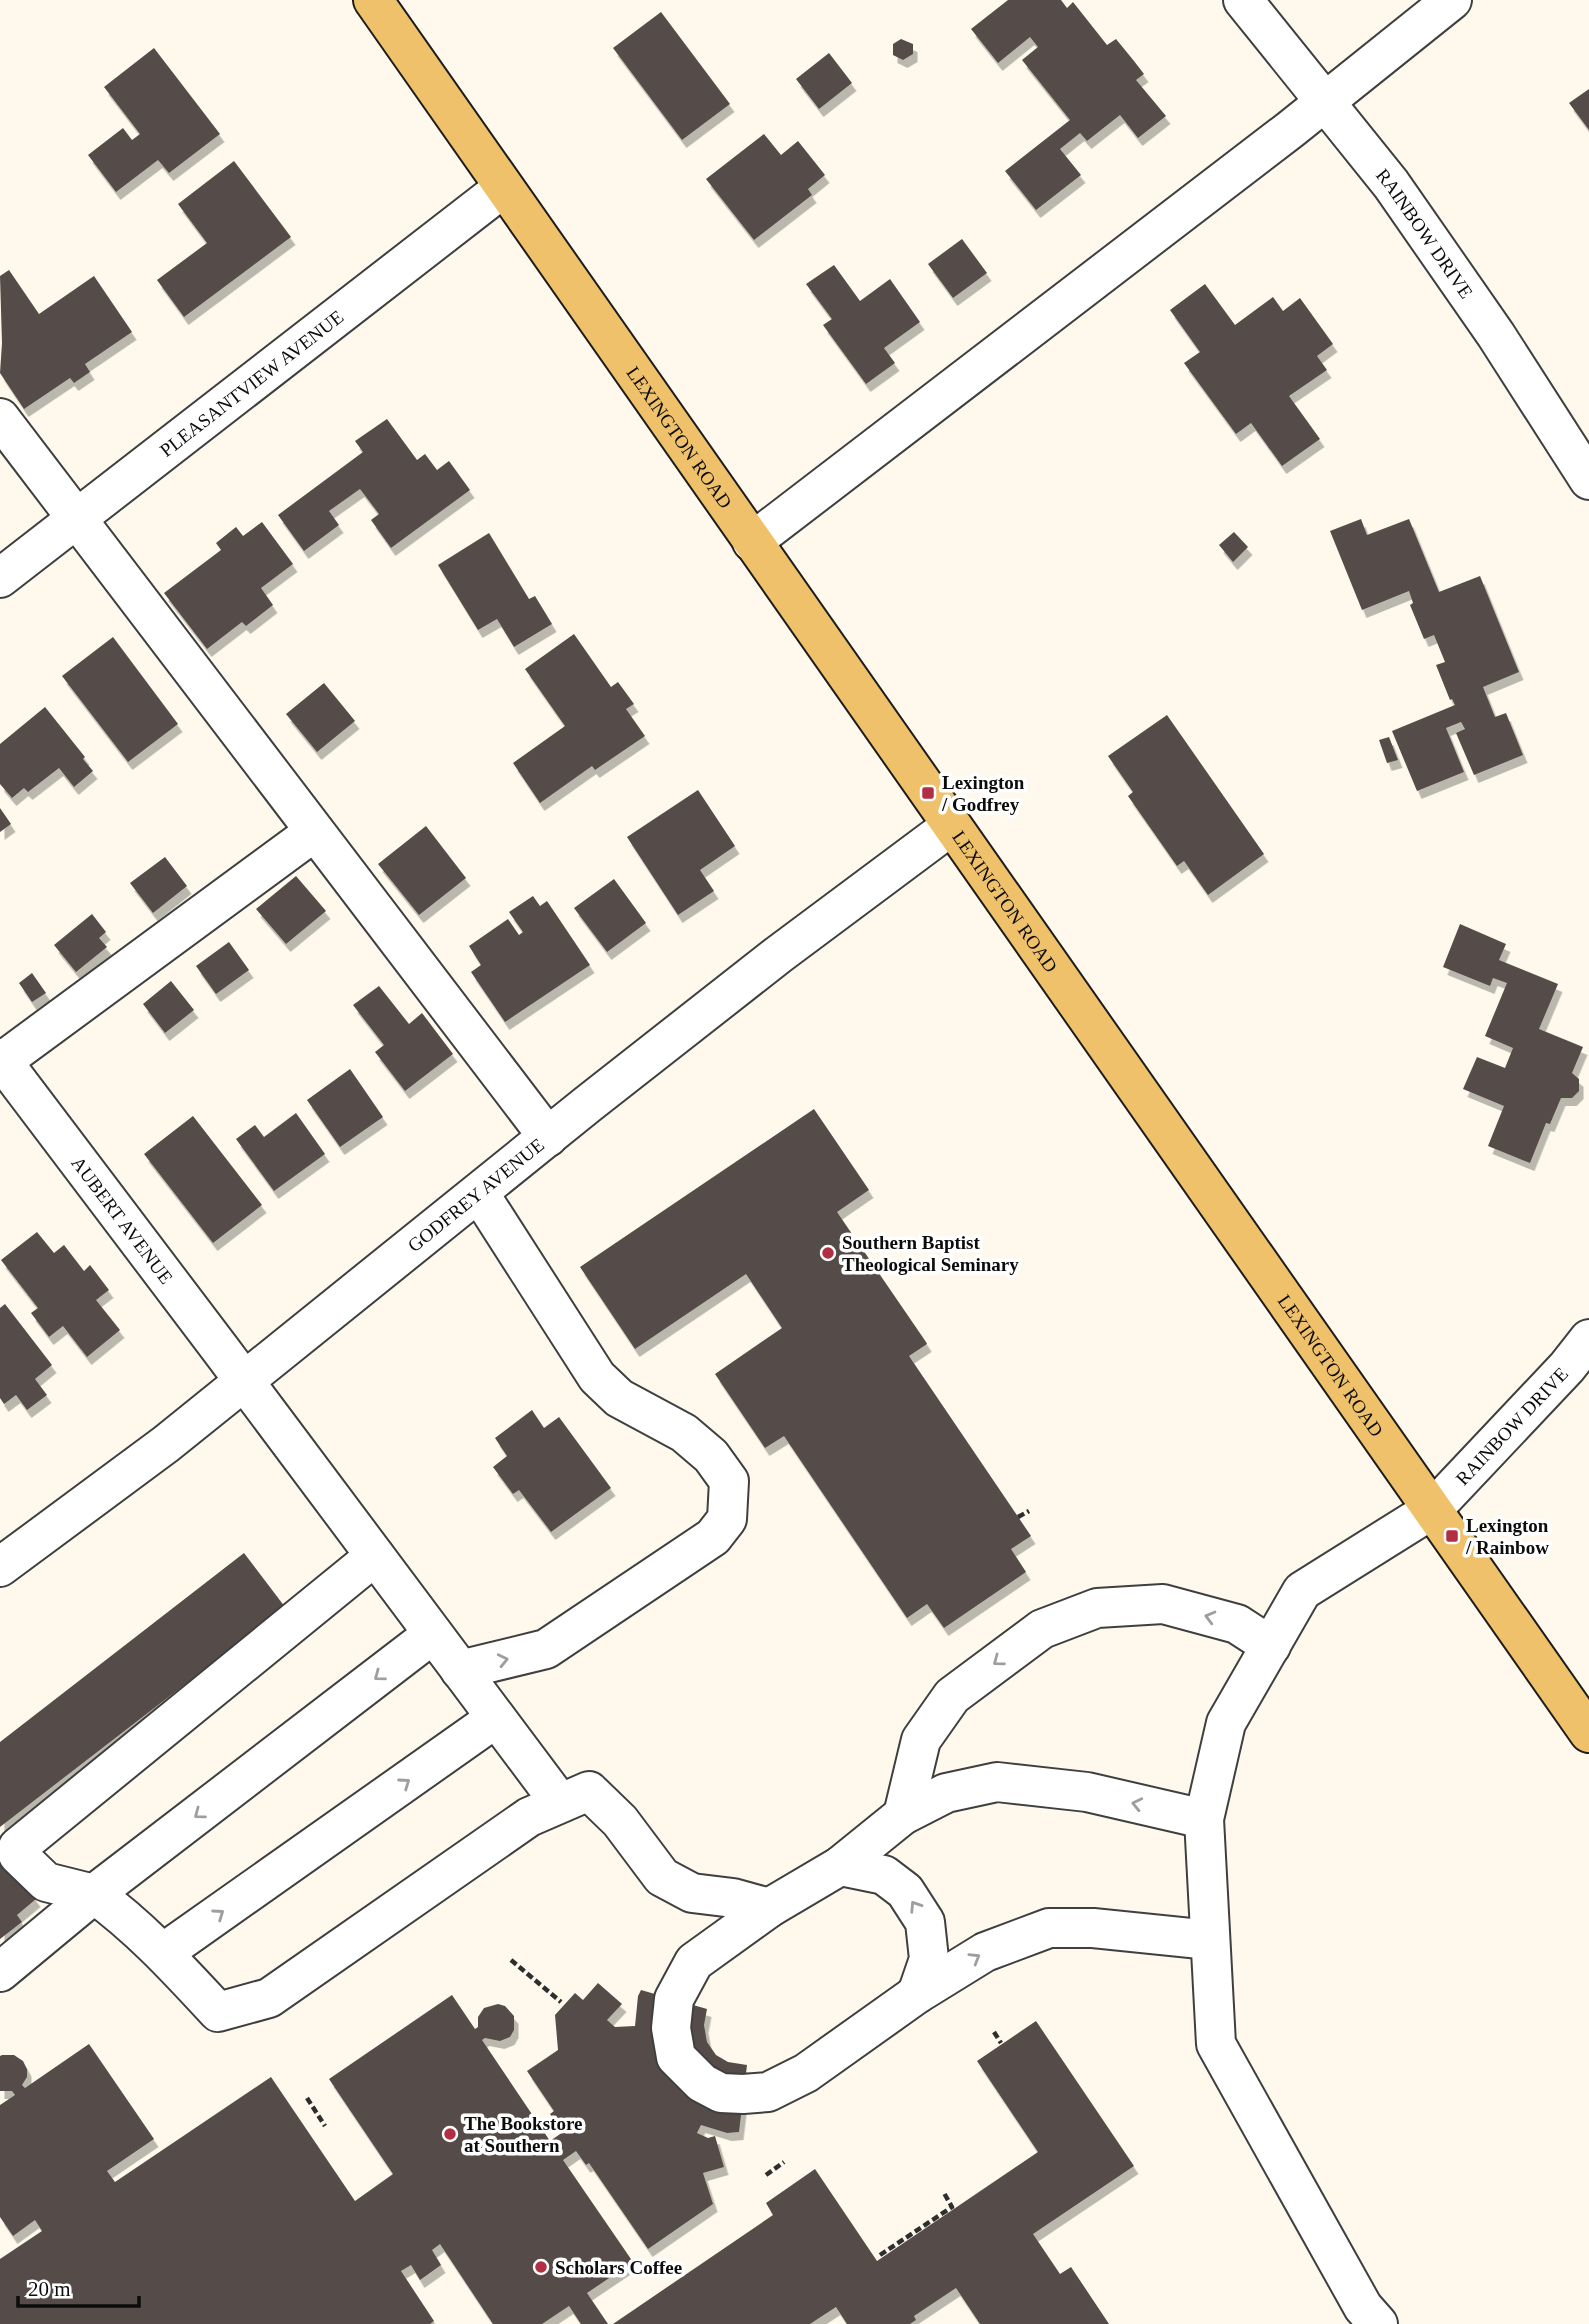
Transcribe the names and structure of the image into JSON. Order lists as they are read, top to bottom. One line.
{"streets":{"main road":["LEXINGTON ROAD"],"street":["RAINBOW DRIVE","PLEASANTVIEW AVENUE","GODFREY AVENUE","AUBERT AVENUE"]},"crossings":[["RAINBOW DRIVE","LEXINGTON ROAD"],["PLEASANTVIEW AVENUE","LEXINGTON ROAD"],["LEXINGTON ROAD","GODFREY AVENUE"],["GODFREY AVENUE","AUBERT AVENUE"]],"places":{"transit":["Lexington / Godfrey","Lexington / Rainbow"],"other":["Southern Baptist Theological Seminary","The Bookstore at Southern","Scholars Coffee"]},"scale_bar":"20 m"}
